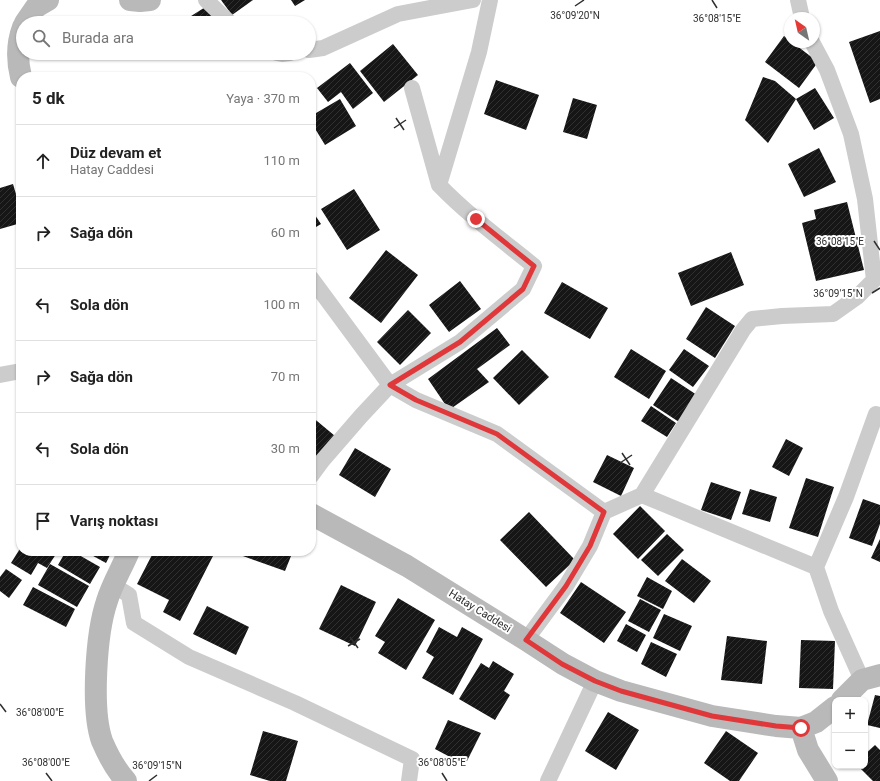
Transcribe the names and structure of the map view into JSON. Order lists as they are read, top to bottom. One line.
{"streets":{"street":["Hatay Caddesi"]},"north":"top left","page":{"search":"Burada ara","heading":["5 dk","Yaya · 370 m"],"list":[["Düz devam et","Hatay Caddesi","110 m"],["Sağa dön","60 m"],["Sola dön","100 m"],["Sağa dön","70 m"],["Sola dön","30 m"],"Varış noktası"],"map_buttons":["+","−"]},"coordinates":["36°09'20\"N","36°08'15\"E","36°09'15\"N","36°08'00\"E","36°08'05\"E"]}
